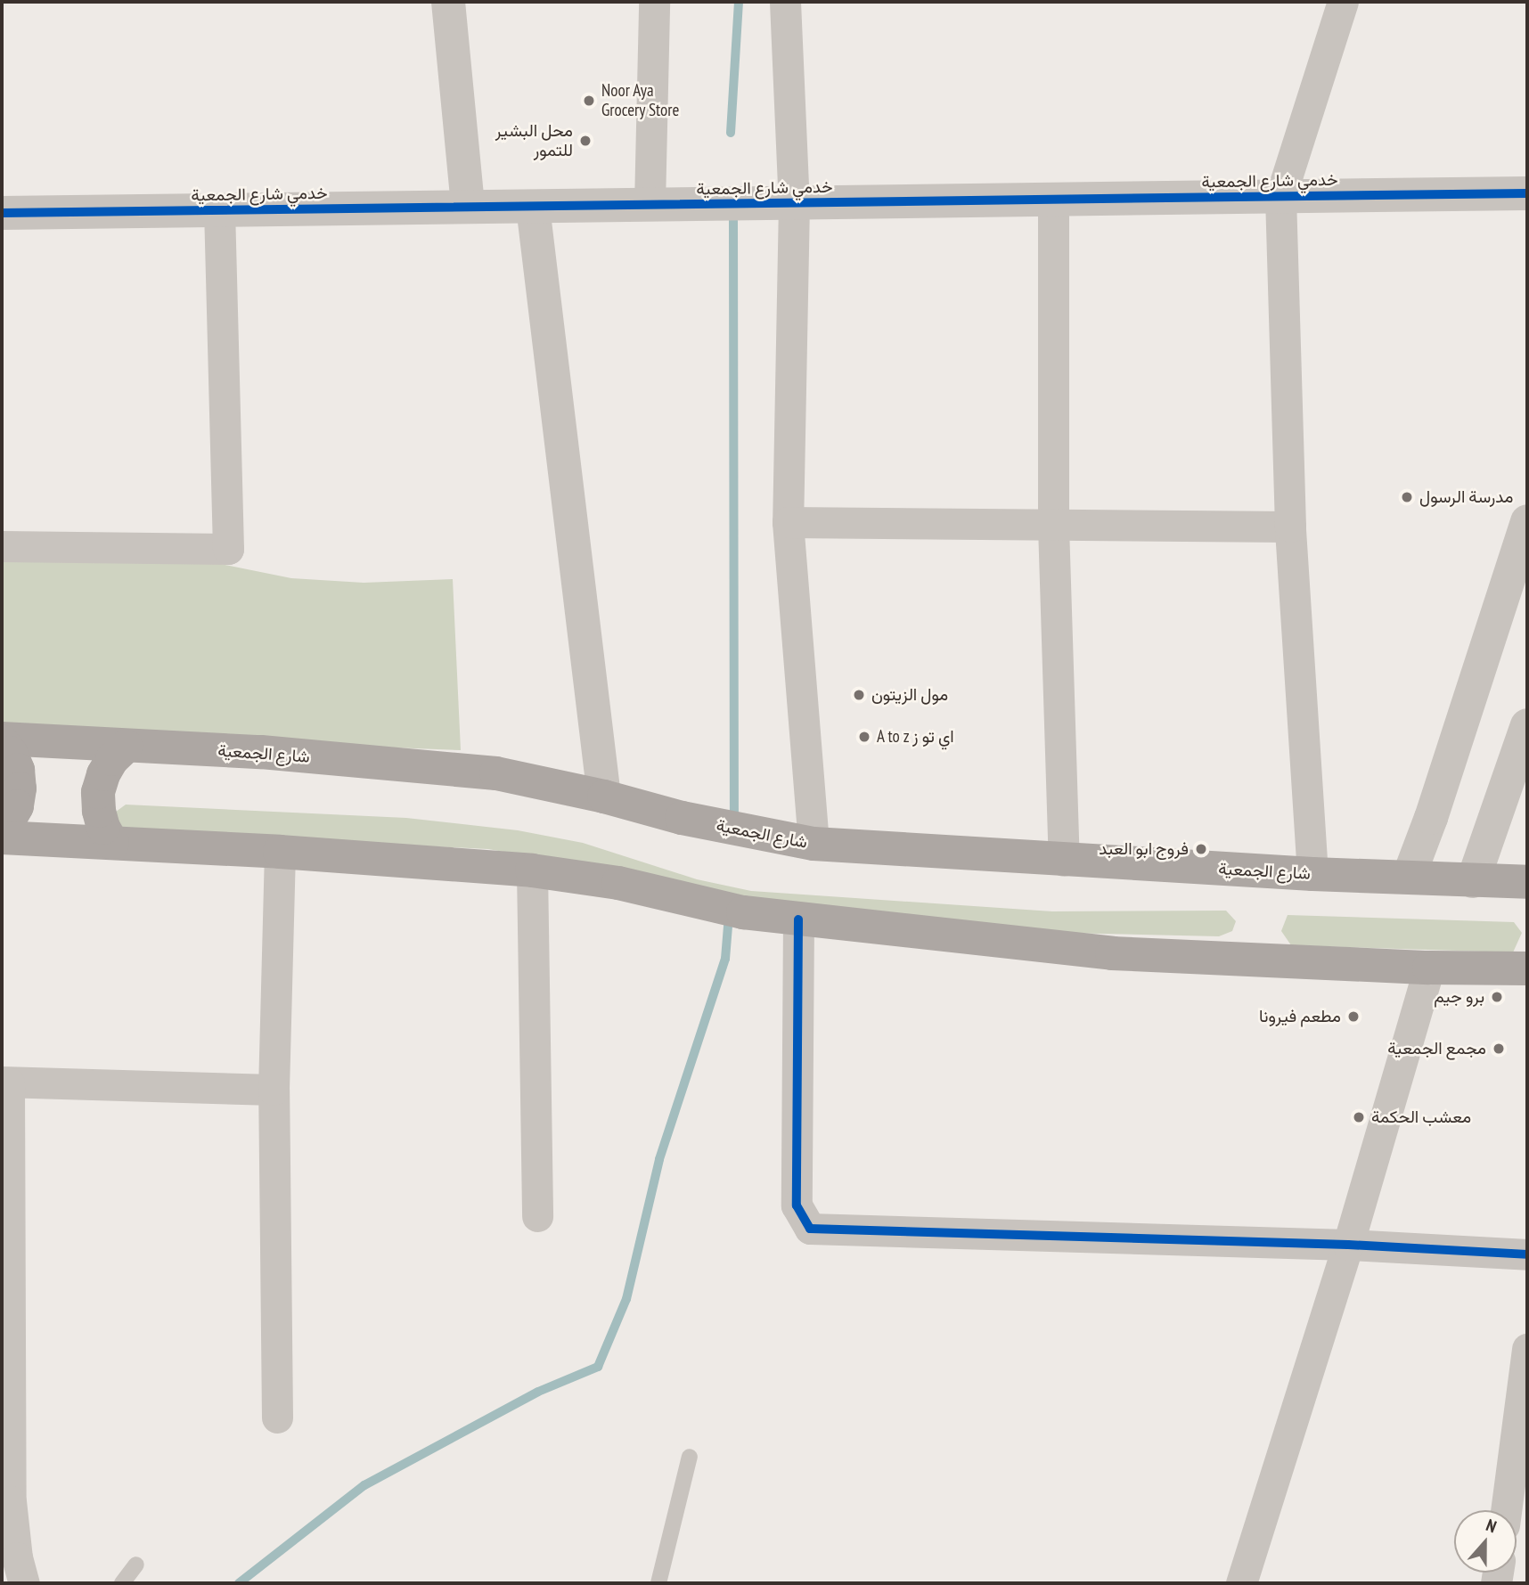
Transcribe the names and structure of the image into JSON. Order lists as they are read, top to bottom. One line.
{"streets":{"main road":["شارع الجمعية"],"street":["خدمي شارع الجمعية"]},"places":["Noor Aya Grocery Store","محل البشير للتمور","مدرسة الرسول","مول الزيتون","A to z اي تو ز","فروج ابو العبد","برو جيم","مطعم فيرونا","مجمع الجمعية","معشب الحكمة"],"north":"top"}
